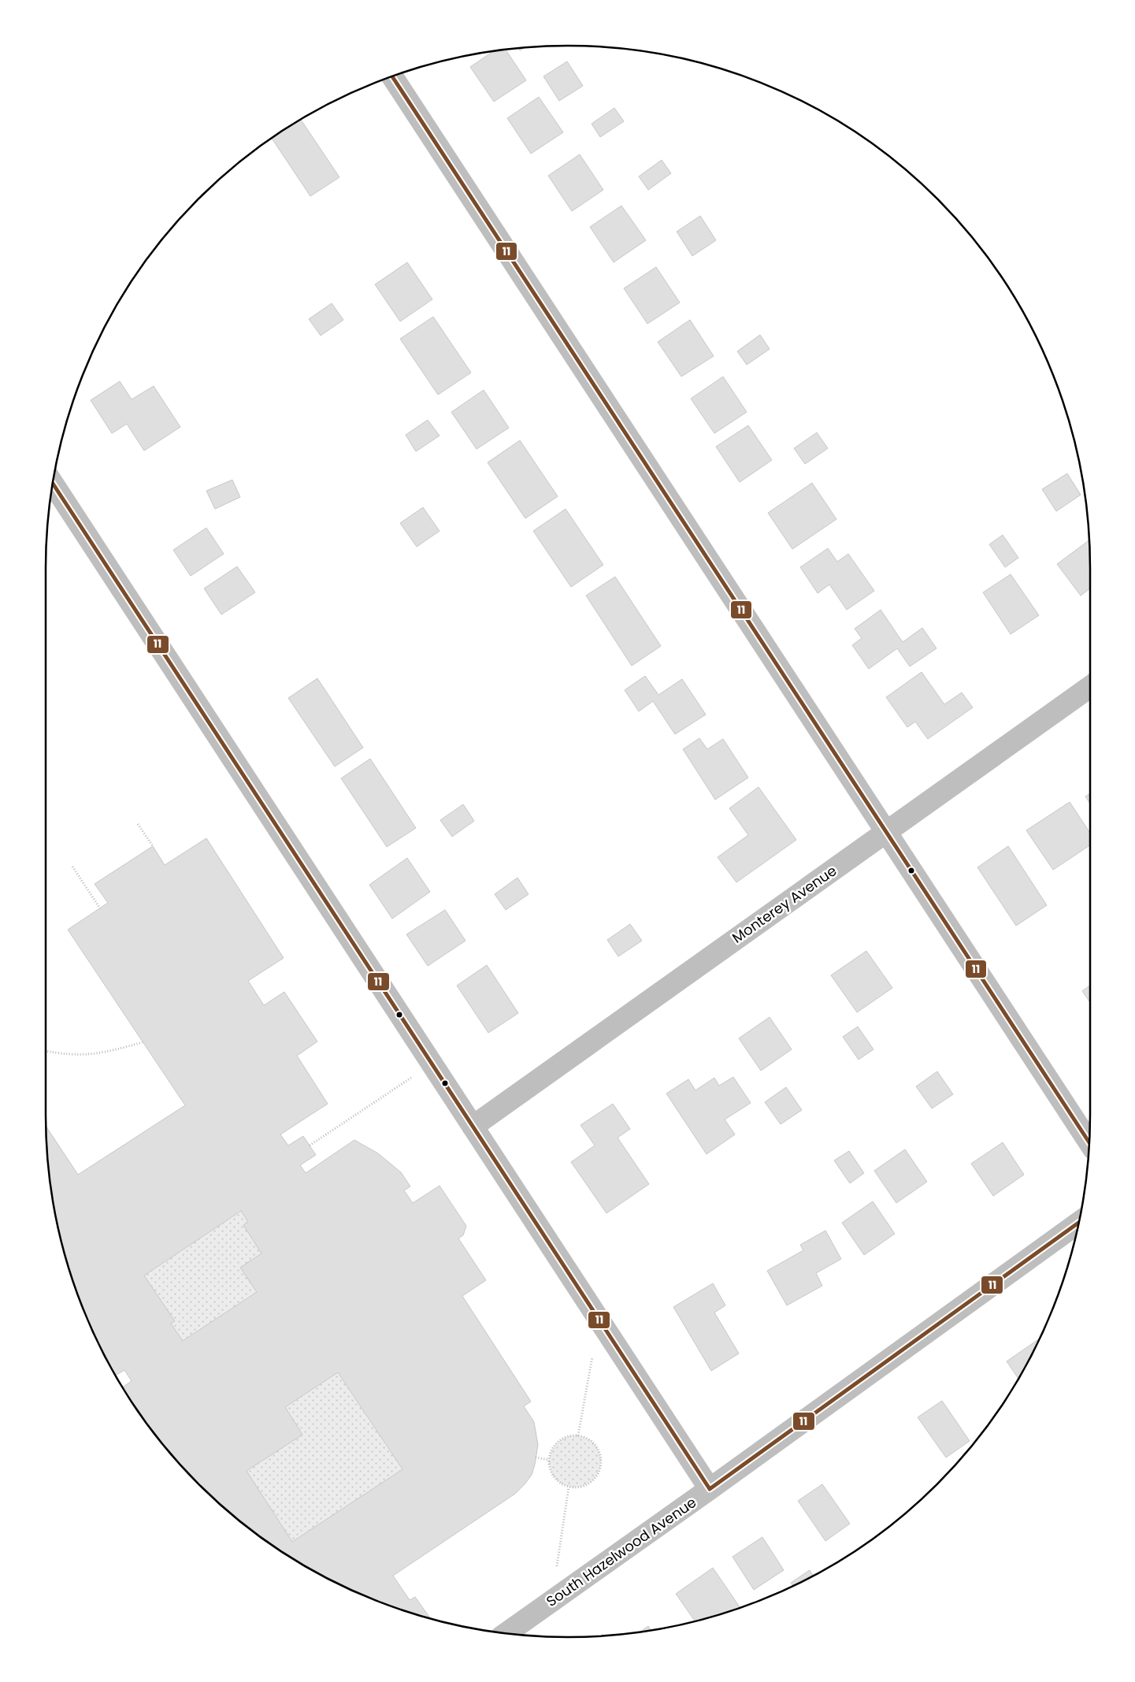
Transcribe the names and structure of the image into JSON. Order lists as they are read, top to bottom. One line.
{"streets":{"street":["Monterey Avenue","South Hazelwood Avenue"]},"lines":["transit line 11"]}
